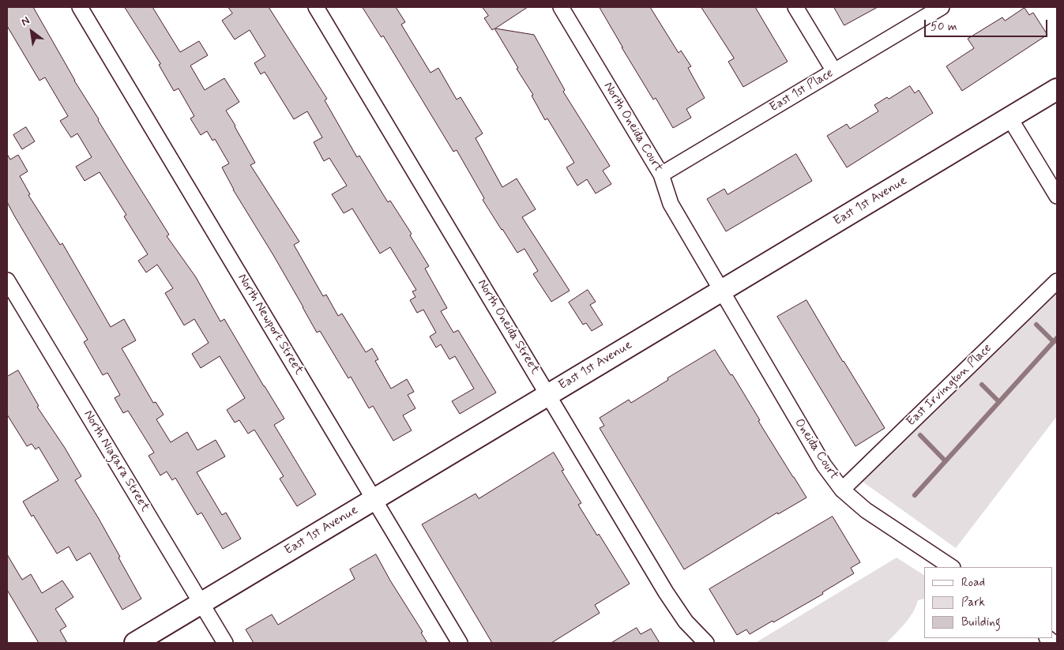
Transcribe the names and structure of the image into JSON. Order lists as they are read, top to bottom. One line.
{"streets":{"street":["East 1st Place","North Oneida Court","East 1st Avenue","North Newport Street","North Oneida Street","East Irvington Place","Oneida Court","North Niagara Street"]},"crossings":[["East 1st Place","North Oneida Court"],["North Oneida Court","East 1st Avenue"],["North Oneida Court","Oneida Court"],["East 1st Avenue","North Newport Street"],["East 1st Avenue","North Oneida Street"],["East 1st Avenue","Oneida Court"],["East 1st Avenue","North Niagara Street"],["East Irvington Place","Oneida Court"]],"legend":["Road","Park","Building"],"scale_bar":"50 m","north":"top left"}
